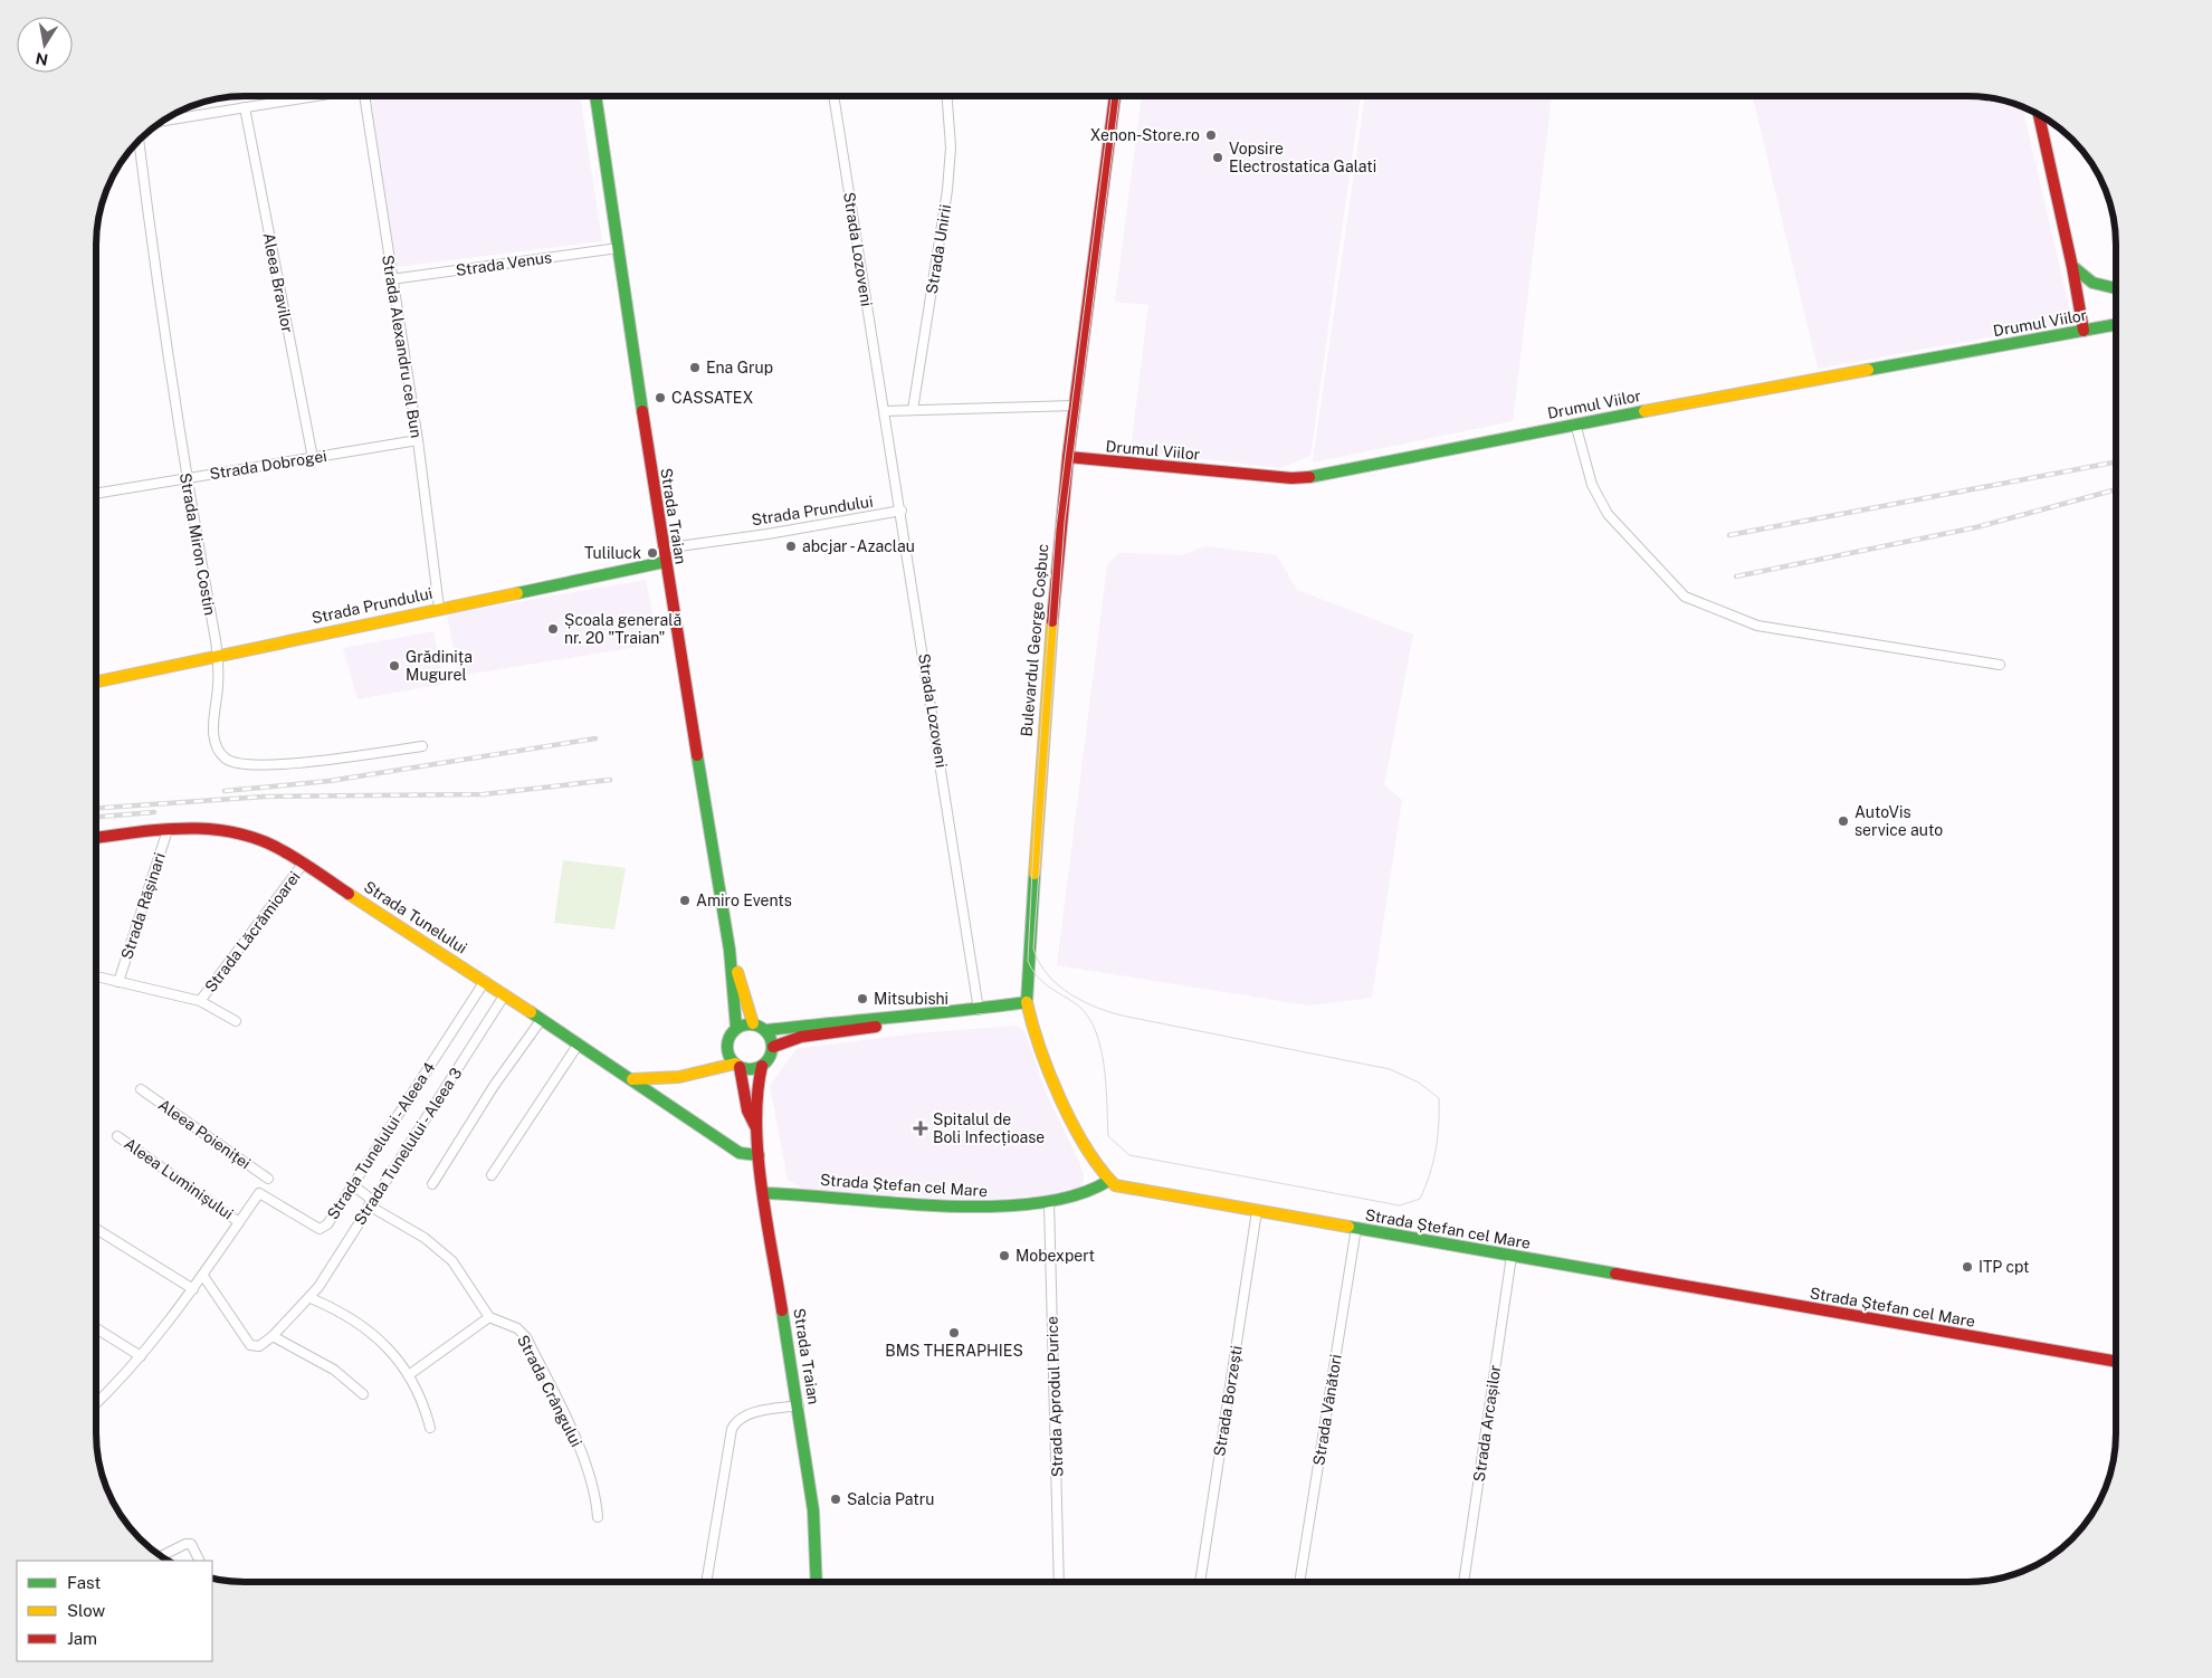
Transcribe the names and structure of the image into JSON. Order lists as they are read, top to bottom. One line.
{"streets":{"main road":["Drumul Viilor","Strada Prundului","Strada Traian","Bulevardul George Coșbuc","Strada Tunelului","Strada Ștefan cel Mare"],"street":["Strada Lozoveni","Strada Unirii","Strada Venus","Aleea Bravilor","Strada Alexandru cel Bun","Strada Dobrogei","Strada Miron Costin","Strada Rășinari","Strada Lăcrămioarei","Aleea Poieniței","Strada Tunelului - Aleea 4","Strada Tunelului - Aleea 3","Aleea Luminișului","Strada Crângului","Strada Aprodul Purice","Strada Borzești","Strada Vânători","Strada Arcașilor"]},"crossings":[["Strada Lozoveni","Strada Prundului"],["Strada Venus","Strada Alexandru cel Bun"],["Strada Venus","Strada Traian"],["Aleea Bravilor","Strada Dobrogei"],["Drumul Viilor","Bulevardul George Coșbuc"],["Strada Alexandru cel Bun","Strada Dobrogei"],["Strada Alexandru cel Bun","Strada Prundului"],["Strada Dobrogei","Strada Miron Costin"],["Strada Prundului","Strada Traian"],["Strada Prundului","Strada Miron Costin"],["Strada Traian","Strada Tunelului"],["Strada Traian","Strada Ștefan cel Mare"],["Bulevardul George Coșbuc","Strada Ștefan cel Mare"],["Strada Rășinari","Strada Tunelului"],["Strada Tunelului","Strada Lăcrămioarei"],["Strada Tunelului","Strada Tunelului - Aleea 4"],["Strada Tunelului","Strada Tunelului - Aleea 3"],["Strada Tunelului - Aleea 4","Aleea Luminișului"],["Strada Ștefan cel Mare","Strada Aprodul Purice"],["Strada Ștefan cel Mare","Strada Borzești"],["Strada Ștefan cel Mare","Strada Vânători"],["Strada Ștefan cel Mare","Strada Arcașilor"]],"places":{"other":["Xenon-Store.ro","Vopsire Electrostatica Galati","Ena Grup","CASSATEX","abcjar - Azaclau","Tuliluck","Școala generală nr. 20 \"Traian\"","Grădinița Mugurel","AutoVis service auto","Amiro Events","Mitsubishi","Mobexpert","ITP cpt","BMS THERAPHIES","Salcia Patru"],"health":["Spitalul de Boli Infecțioase"]},"legend":["Fast","Slow","Jam"],"north":"bottom"}
